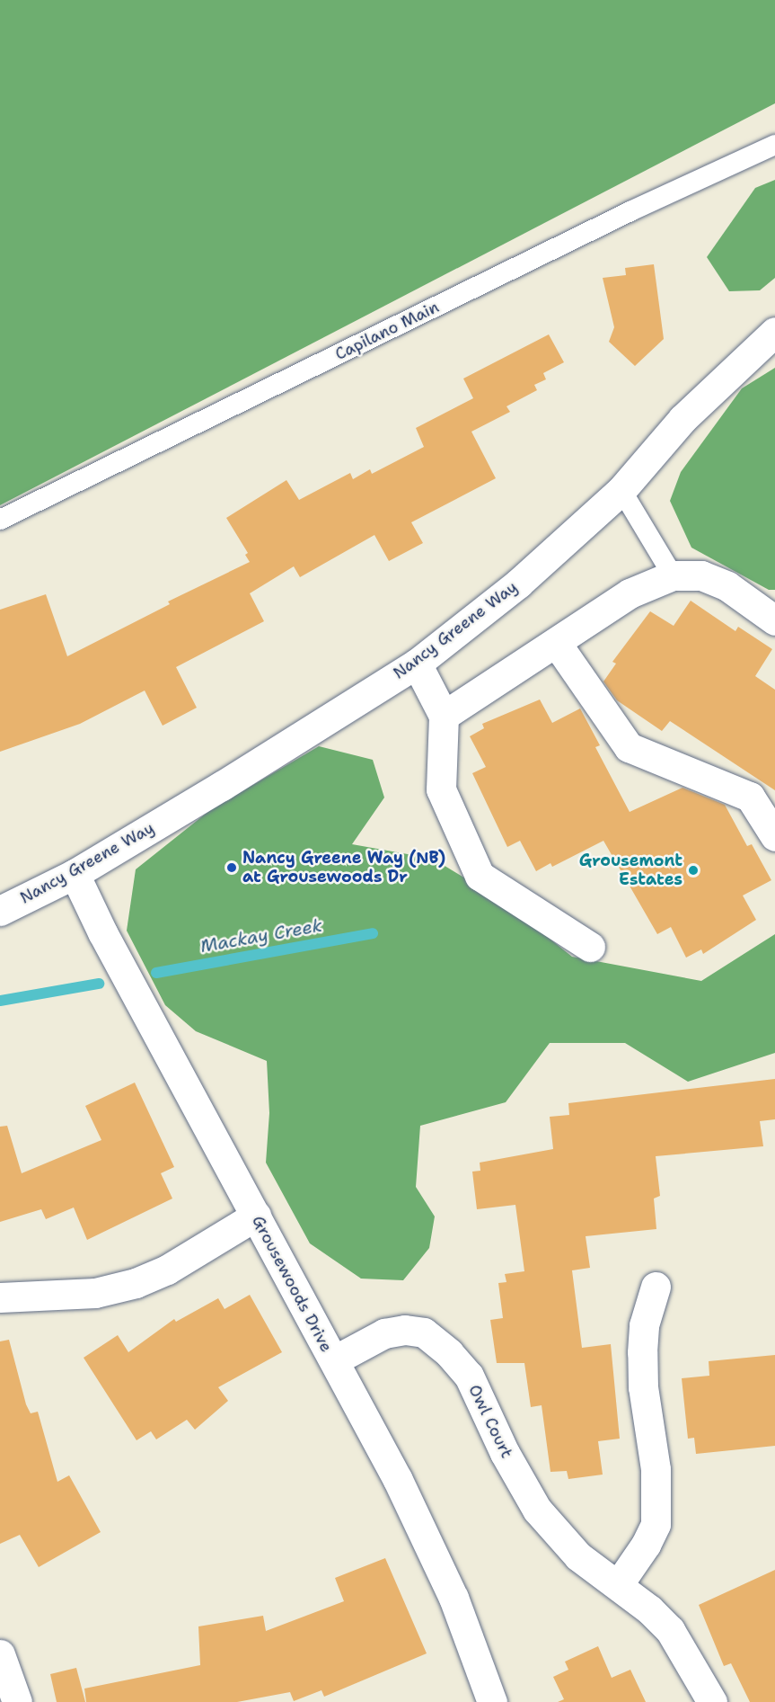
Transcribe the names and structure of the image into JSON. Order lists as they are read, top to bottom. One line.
{"streets":{"street":["Nancy Greene Way","Grousewoods Drive","Owl Court"],"lane":["Capilano Main"]},"crossings":[["Nancy Greene Way","Grousewoods Drive"],["Grousewoods Drive","Owl Court"]],"water":["Mackay Creek"],"places":["Nancy Greene Way (NB) at Grousewoods Dr","Grousemont Estates"]}
